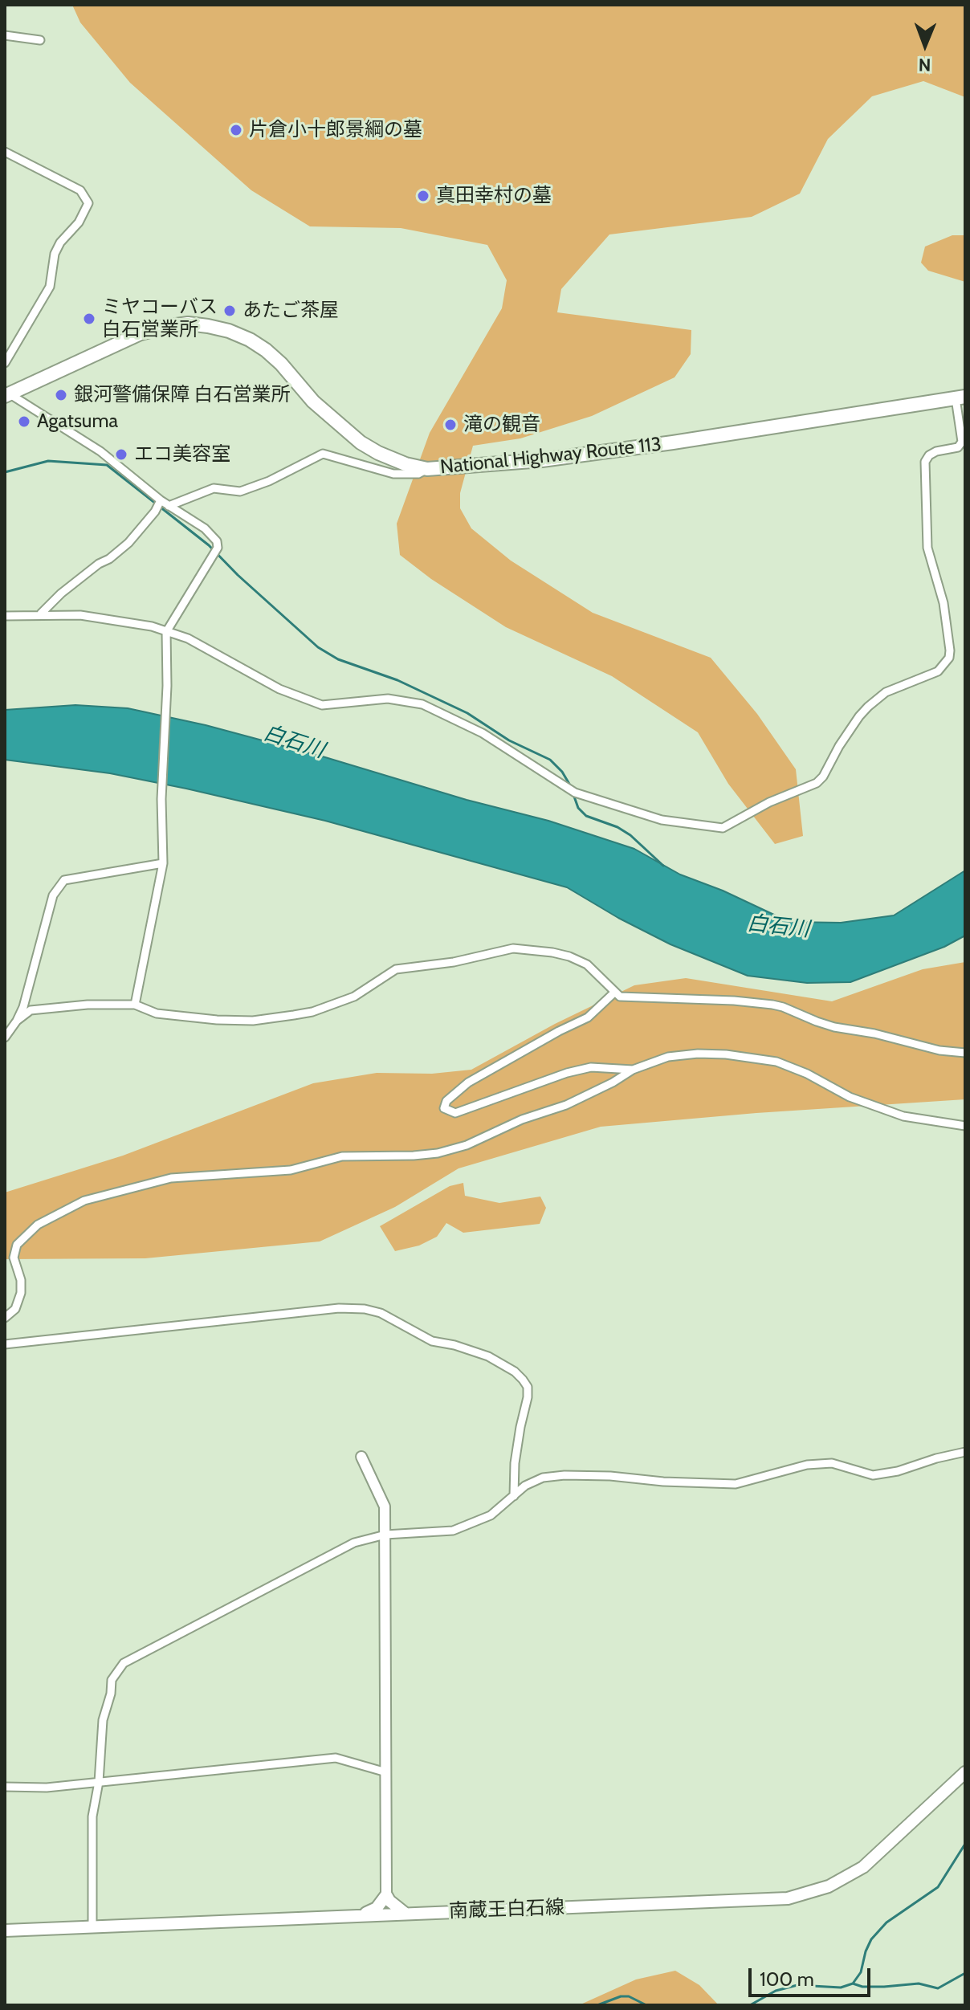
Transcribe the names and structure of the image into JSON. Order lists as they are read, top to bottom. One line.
{"streets":{"highway":["National Highway Route 113"],"main road":["南蔵王白石線"]},"water":["白石川"],"places":["片倉小十郎景綱の墓","真田幸村の墓","あたご茶屋","ミヤコーバス 白石営業所","銀河警備保障 白石営業所","Agatsuma","滝の観音","エコ美容室"],"scale_bar":"100 m","north":"bottom"}
